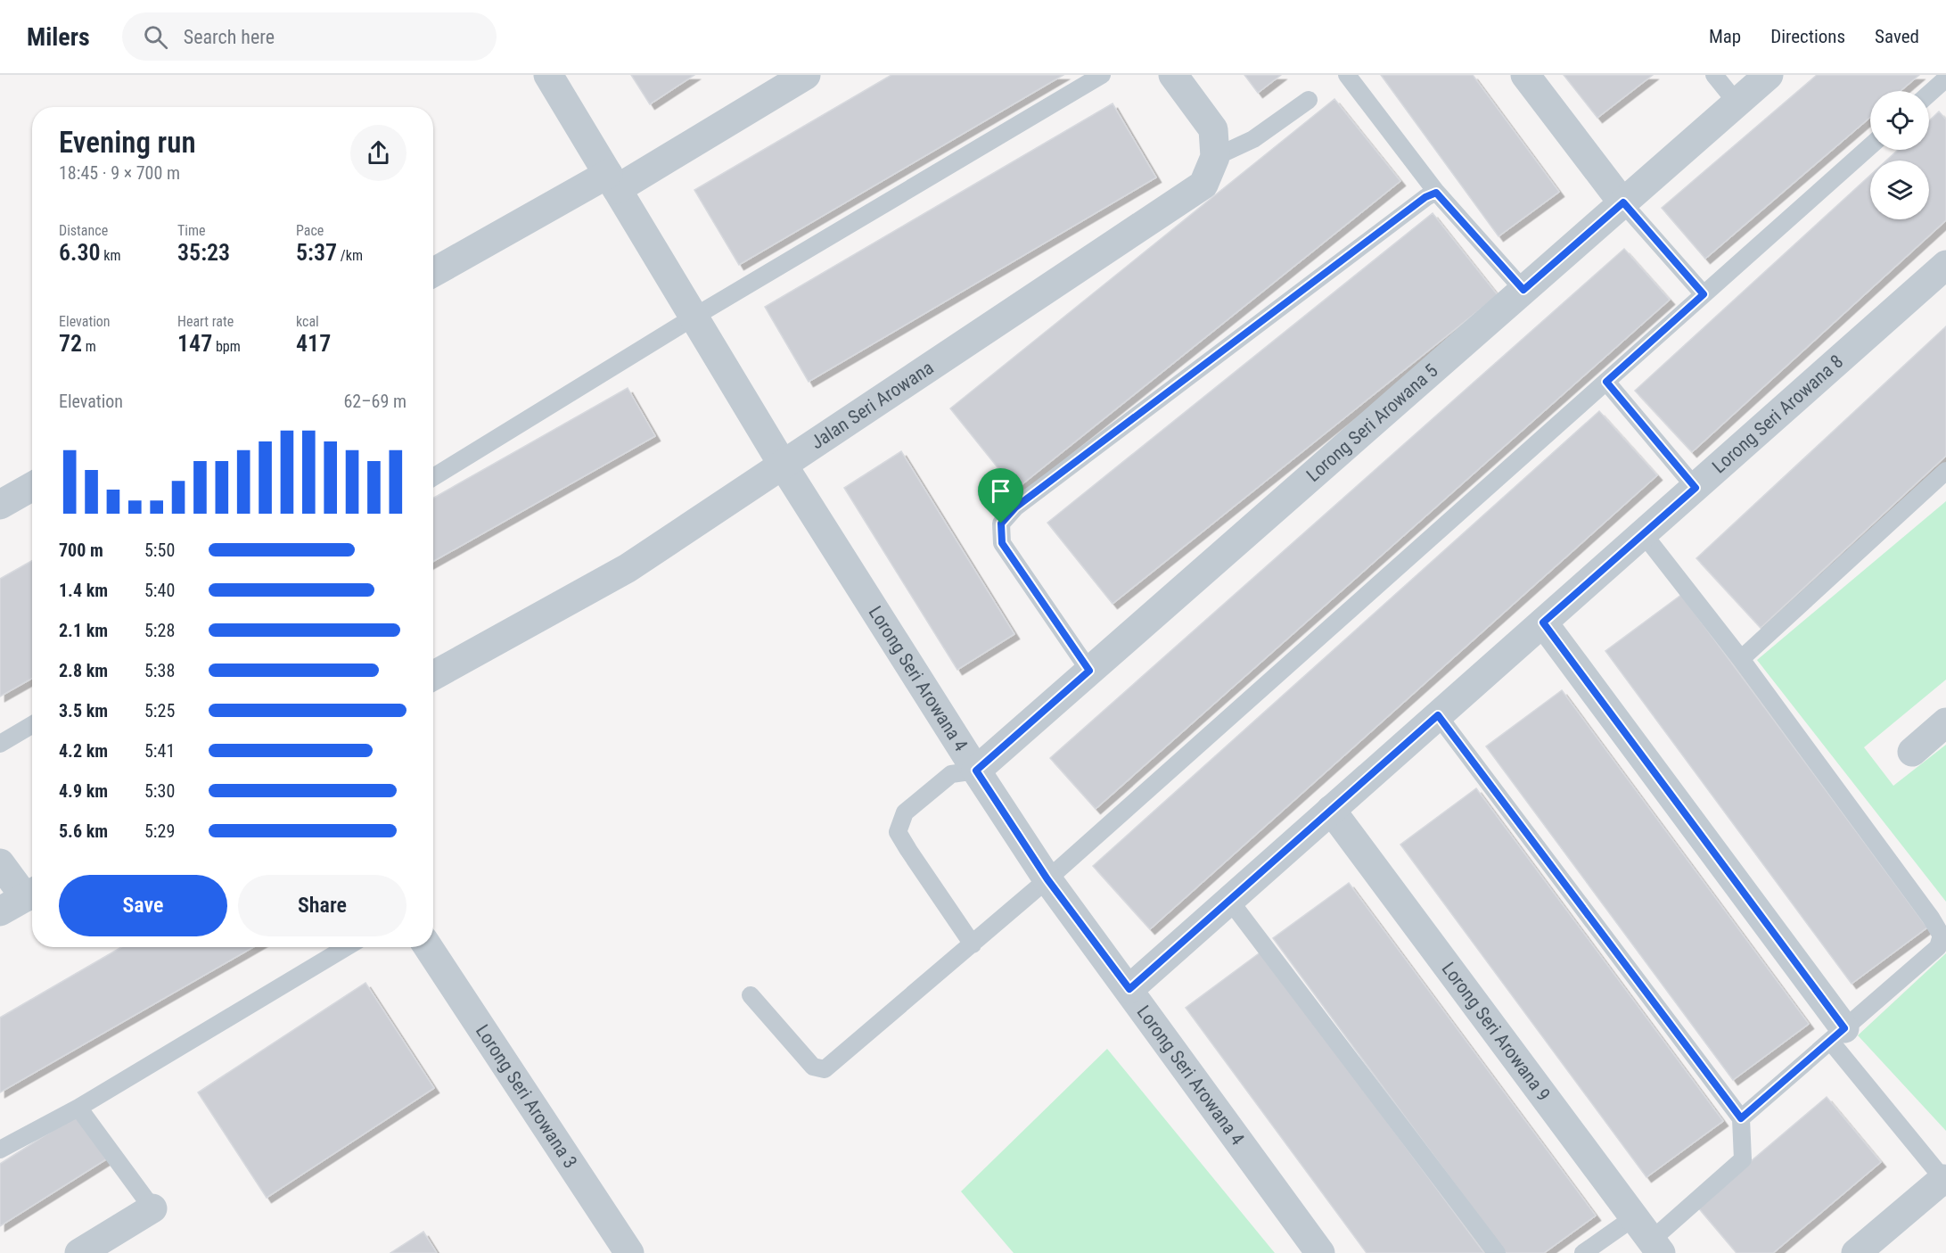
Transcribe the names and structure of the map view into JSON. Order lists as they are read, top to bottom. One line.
{"streets":{"street":["Jalan Seri Arowana","Lorong Seri Arowana 8","Lorong Seri Arowana 5","Lorong Seri Arowana 4","Lorong Seri Arowana 9","Lorong Seri Arowana 3"]},"crossings":[["Jalan Seri Arowana","Lorong Seri Arowana 4"],["Lorong Seri Arowana 8","Lorong Seri Arowana 4"],["Lorong Seri Arowana 8","Lorong Seri Arowana 9"],["Lorong Seri Arowana 5","Lorong Seri Arowana 4"]],"page":{"header":"Milers","search":"Search here","nav":["Map","Directions","Saved"],"heading":["Evening run","18:45 · 9 × 700 m"],"stats":[["Distance","6.30 km"],["Time","35:23"],["Pace","5:37 /km"],["Elevation","72 m"],["Heart rate","147 bpm"],["kcal","417"]],"chart":["Elevation","62–69 m"],"list":[{"name":"700 m","note":"5:50"},{"name":"1.4 km","note":"5:40"},{"name":"2.1 km","note":"5:28"},{"name":"2.8 km","note":"5:38"},{"name":"3.5 km","note":"5:25"},{"name":"4.2 km","note":"5:41"},{"name":"4.9 km","note":"5:30"},{"name":"5.6 km","note":"5:29"}],"buttons":["Save","Share"]}}
